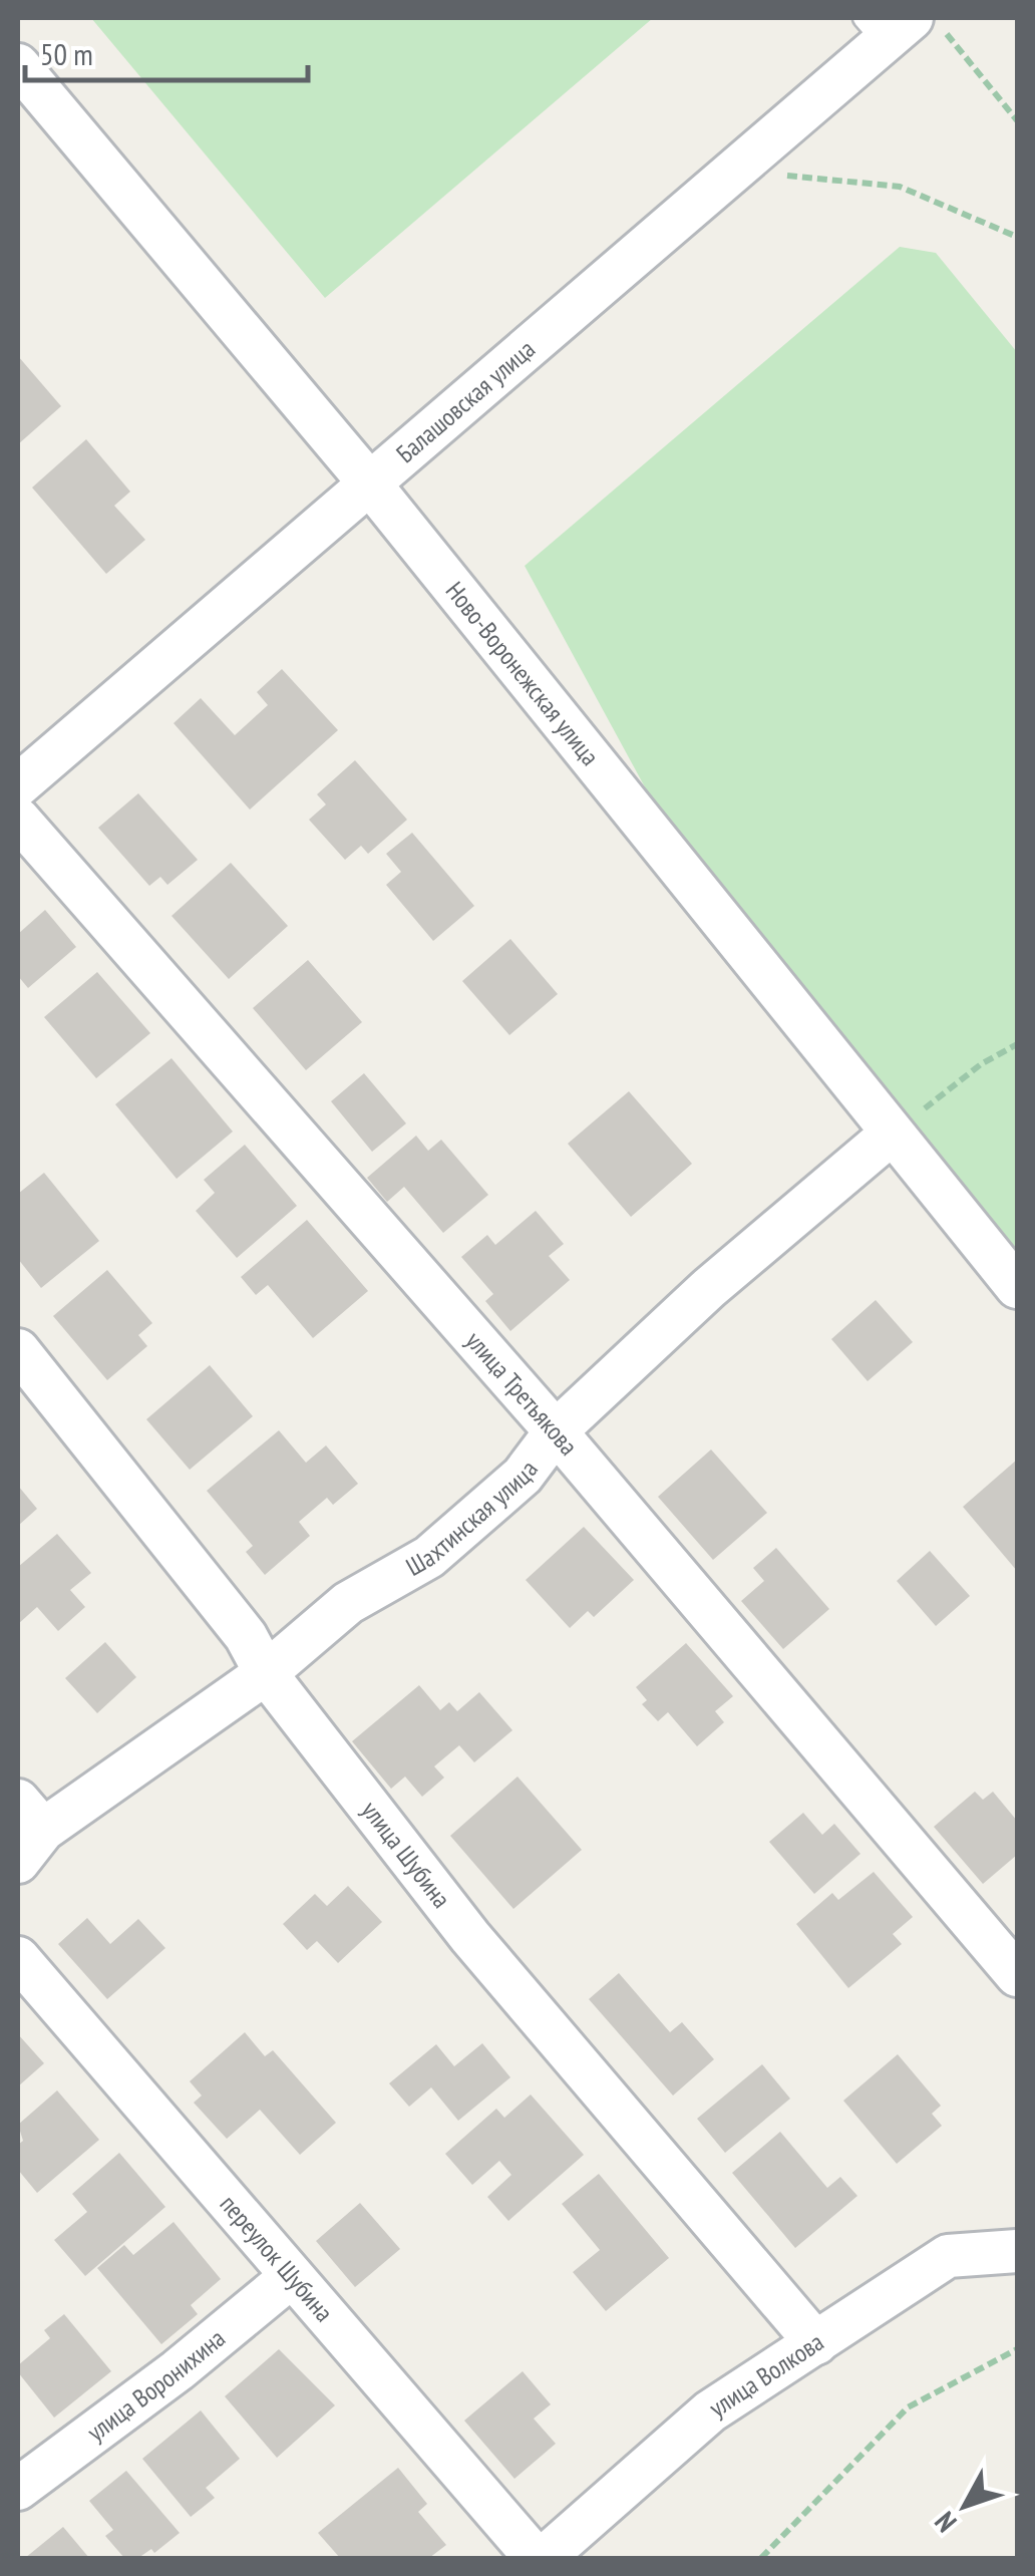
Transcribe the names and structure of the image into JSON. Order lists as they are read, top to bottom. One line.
{"streets":{"street":["Балашовская улица","Ново-Воронежская улица","улица Третьякова","Шахтинская улица","улица Шубина","переулок Шубина","улица Волкова","улица Воронихина"]},"crossings":[["Балашовская улица","Ново-Воронежская улица"],["Ново-Воронежская улица","Шахтинская улица"],["улица Третьякова","Шахтинская улица"],["Шахтинская улица","улица Шубина"],["улица Шубина","улица Волкова"],["переулок Шубина","улица Воронихина"]],"scale_bar":"50 m","north":"bottom left"}
